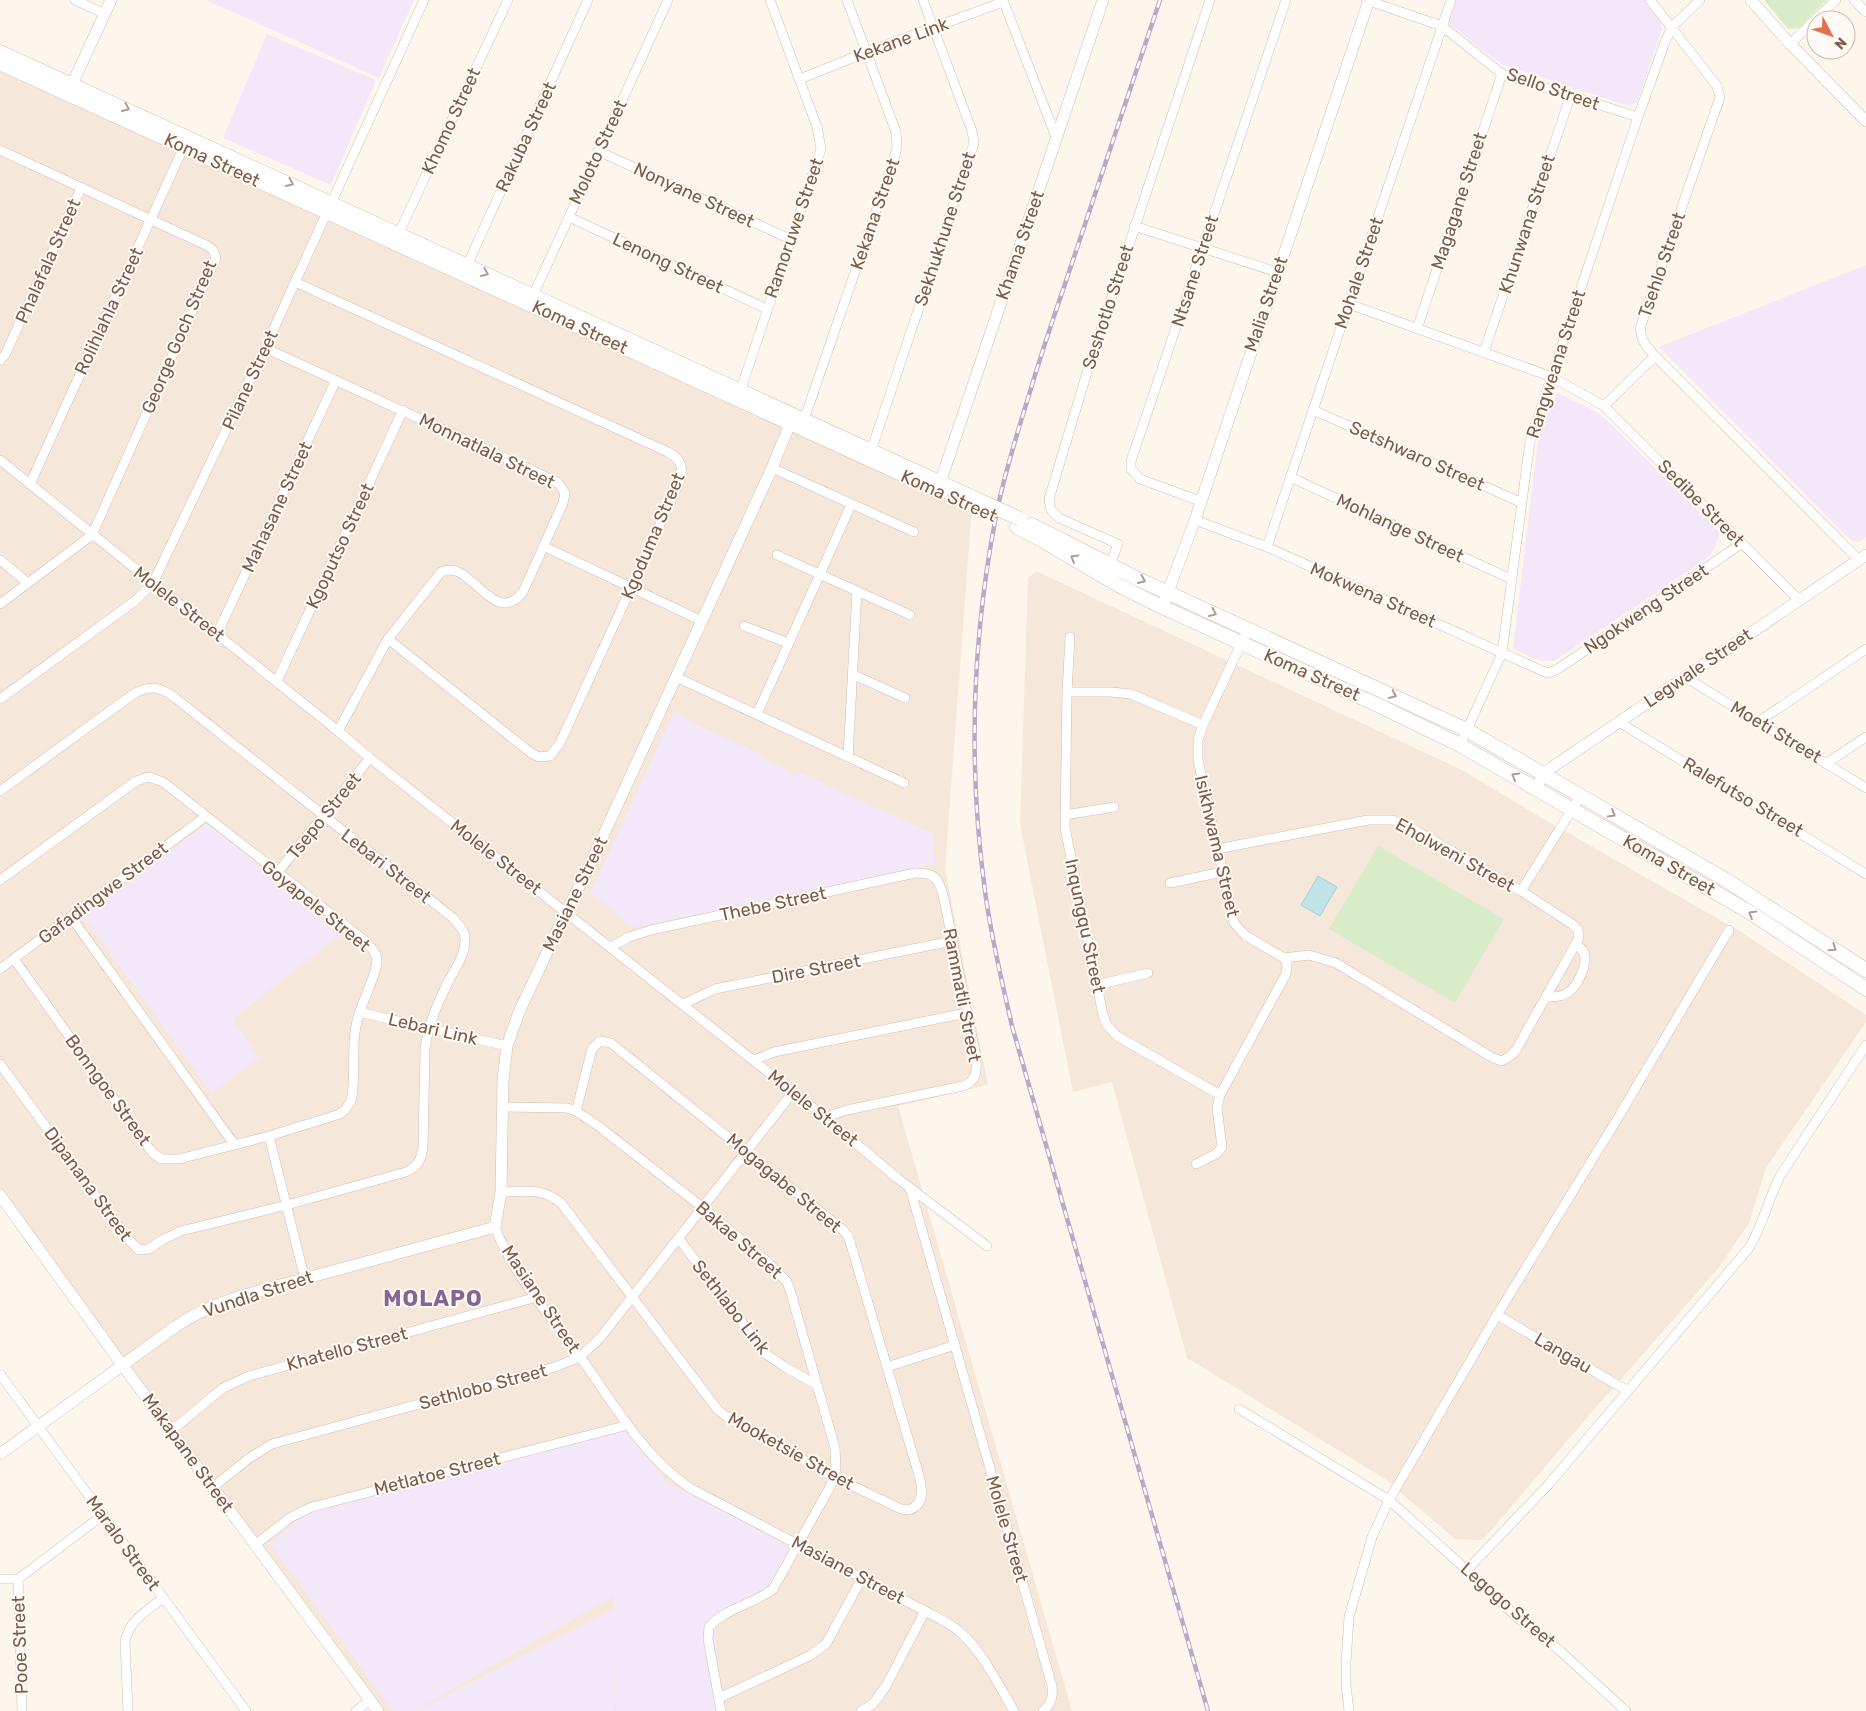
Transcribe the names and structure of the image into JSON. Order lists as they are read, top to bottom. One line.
{"streets":{"main road":["Koma Street"],"street":["Kekane Link","Sello Street","Khomo Street","Rakuba Street","Moloto Street","Nonyane Street","Magagane Street","Kekana Street","Khunwana Street","Ramoruwe Street","Sekhukhune Street","Khama Street","Phalafala Street","Lenong Street","Tsehlo Street","Ntsane Street","Mohale Street","Malia Street","Seshotlo Street","Rolihlahla Street","George Goch Street","Rangweana Street","Pilane Street","Monnatlala Street","Setshwaro Street","Sedibe Street","Mahasane Street","Mohlange Street","Kgoduma Street","Kgoputso Street","Mokwena Street","Molele Street","Ngokweng Street","Legwale Street","Moeti Street","Ralefutso Street","Tsepo Street","Isikhwama Street","Eholweni Street","Lebari Street","Gafadingwe Street","Masiane Street","Thebe Street","Goyapele Street","Inqungqu Street","Dire Street","Rammatli Street","Lebari Link","Bonngoe Street","Mogagabe Street","Dipanana Street","Bakae Street","Vundla Street","Sethlabo Link","Khatello Street","Langau","Sethlobo Street","Mooketsie Street","Makapane Street","Metlatoe Street","Maralo Street","Legogo Street","Pooe Street"]},"crossings":[["Kekane Link","Kekana Street"],["Kekane Link","Ramoruwe Street"],["Kekane Link","Sekhukhune Street"],["Sello Street","Magagane Street"],["Sello Street","Khunwana Street"],["Sello Street","Mohale Street"],["Sello Street","Malia Street"],["Sello Street","Rangweana Street"],["Khomo Street","Koma Street"],["Rakuba Street","Koma Street"],["Moloto Street","Koma Street"],["Moloto Street","Nonyane Street"],["Moloto Street","Lenong Street"],["Koma Street","Kekana Street"],["Koma Street","Ramoruwe Street"],["Koma Street","Sekhukhune Street"],["Koma Street","Khama Street"],["Koma Street","Malia Street"],["Koma Street","Seshotlo Street"],["Koma Street","Rolihlahla Street"],["Koma Street","Rangweana Street"],["Koma Street","Pilane Street"],["Koma Street","Legwale Street"],["Koma Street","Isikhwama Street"],["Koma Street","Masiane Street"],["Nonyane Street","Ramoruwe Street"],["Magagane Street","Sedibe Street"],["Kekana Street","Masiane Street"],["Khunwana Street","Sedibe Street"],["Ramoruwe Street","Lenong Street"],["Phalafala Street","George Goch Street"],["Tsehlo Street","Rangweana Street"],["Tsehlo Street","Legwale Street"],["Ntsane Street","Malia Street"],["Mohale Street","Setshwaro Street"],["Mohale Street","Sedibe Street"],["Mohale Street","Mohlange Street"],["Mohale Street","Mokwena Street"],["Malia Street","Mokwena Street"],["Rolihlahla Street","George Goch Street"],["Rolihlahla Street","Molele Street"],["George Goch Street","Molele Street"],["Rangweana Street","Setshwaro Street"],["Rangweana Street","Sedibe Street"],["Rangweana Street","Mohlange Street"],["Rangweana Street","Mokwena Street"],["Pilane Street","Monnatlala Street"],["Pilane Street","Kgoduma Street"],["Pilane Street","Molele Street"],["Monnatlala Street","Mahasane Street"],["Monnatlala Street","Kgoduma Street"],["Monnatlala Street","Kgoputso Street"],["Monnatlala Street","Molele Street"],["Sedibe Street","Ngokweng Street"],["Sedibe Street","Legwale Street"],["Mahasane Street","Molele Street"],["Kgoputso Street","Molele Street"],["Mokwena Street","Ngokweng Street"],["Molele Street","Tsepo Street"],["Molele Street","Masiane Street"],["Molele Street","Thebe Street"],["Molele Street","Dire Street"],["Molele Street","Rammatli Street"],["Molele Street","Sethlobo Street"],["Legwale Street","Moeti Street"],["Legwale Street","Ralefutso Street"],["Tsepo Street","Lebari Street"],["Tsepo Street","Goyapele Street"],["Isikhwama Street","Eholweni Street"],["Lebari Street","Lebari Link"],["Lebari Street","Dipanana Street"],["Gafadingwe Street","Goyapele Street"],["Gafadingwe Street","Bonngoe Street"],["Masiane Street","Lebari Link"],["Masiane Street","Bakae Street"],["Masiane Street","Vundla Street"],["Masiane Street","Khatello Street"],["Masiane Street","Sethlobo Street"],["Masiane Street","Mooketsie Street"],["Masiane Street","Metlatoe Street"],["Thebe Street","Rammatli Street"],["Goyapele Street","Lebari Link"],["Goyapele Street","Bonngoe Street"],["Dire Street","Rammatli Street"],["Mogagabe Street","Bakae Street"],["Mogagabe Street","Sethlobo Street"],["Mogagabe Street","Mooketsie Street"],["Bakae Street","Sethlabo Link"],["Bakae Street","Sethlobo Street"],["Bakae Street","Mooketsie Street"],["Vundla Street","Makapane Street"],["Vundla Street","Maralo Street"],["Sethlabo Link","Sethlobo Street"],["Khatello Street","Makapane Street"],["Sethlobo Street","Mooketsie Street"],["Sethlobo Street","Makapane Street"],["Makapane Street","Metlatoe Street"]],"districts":["MOLAPO"],"north":"bottom right"}
